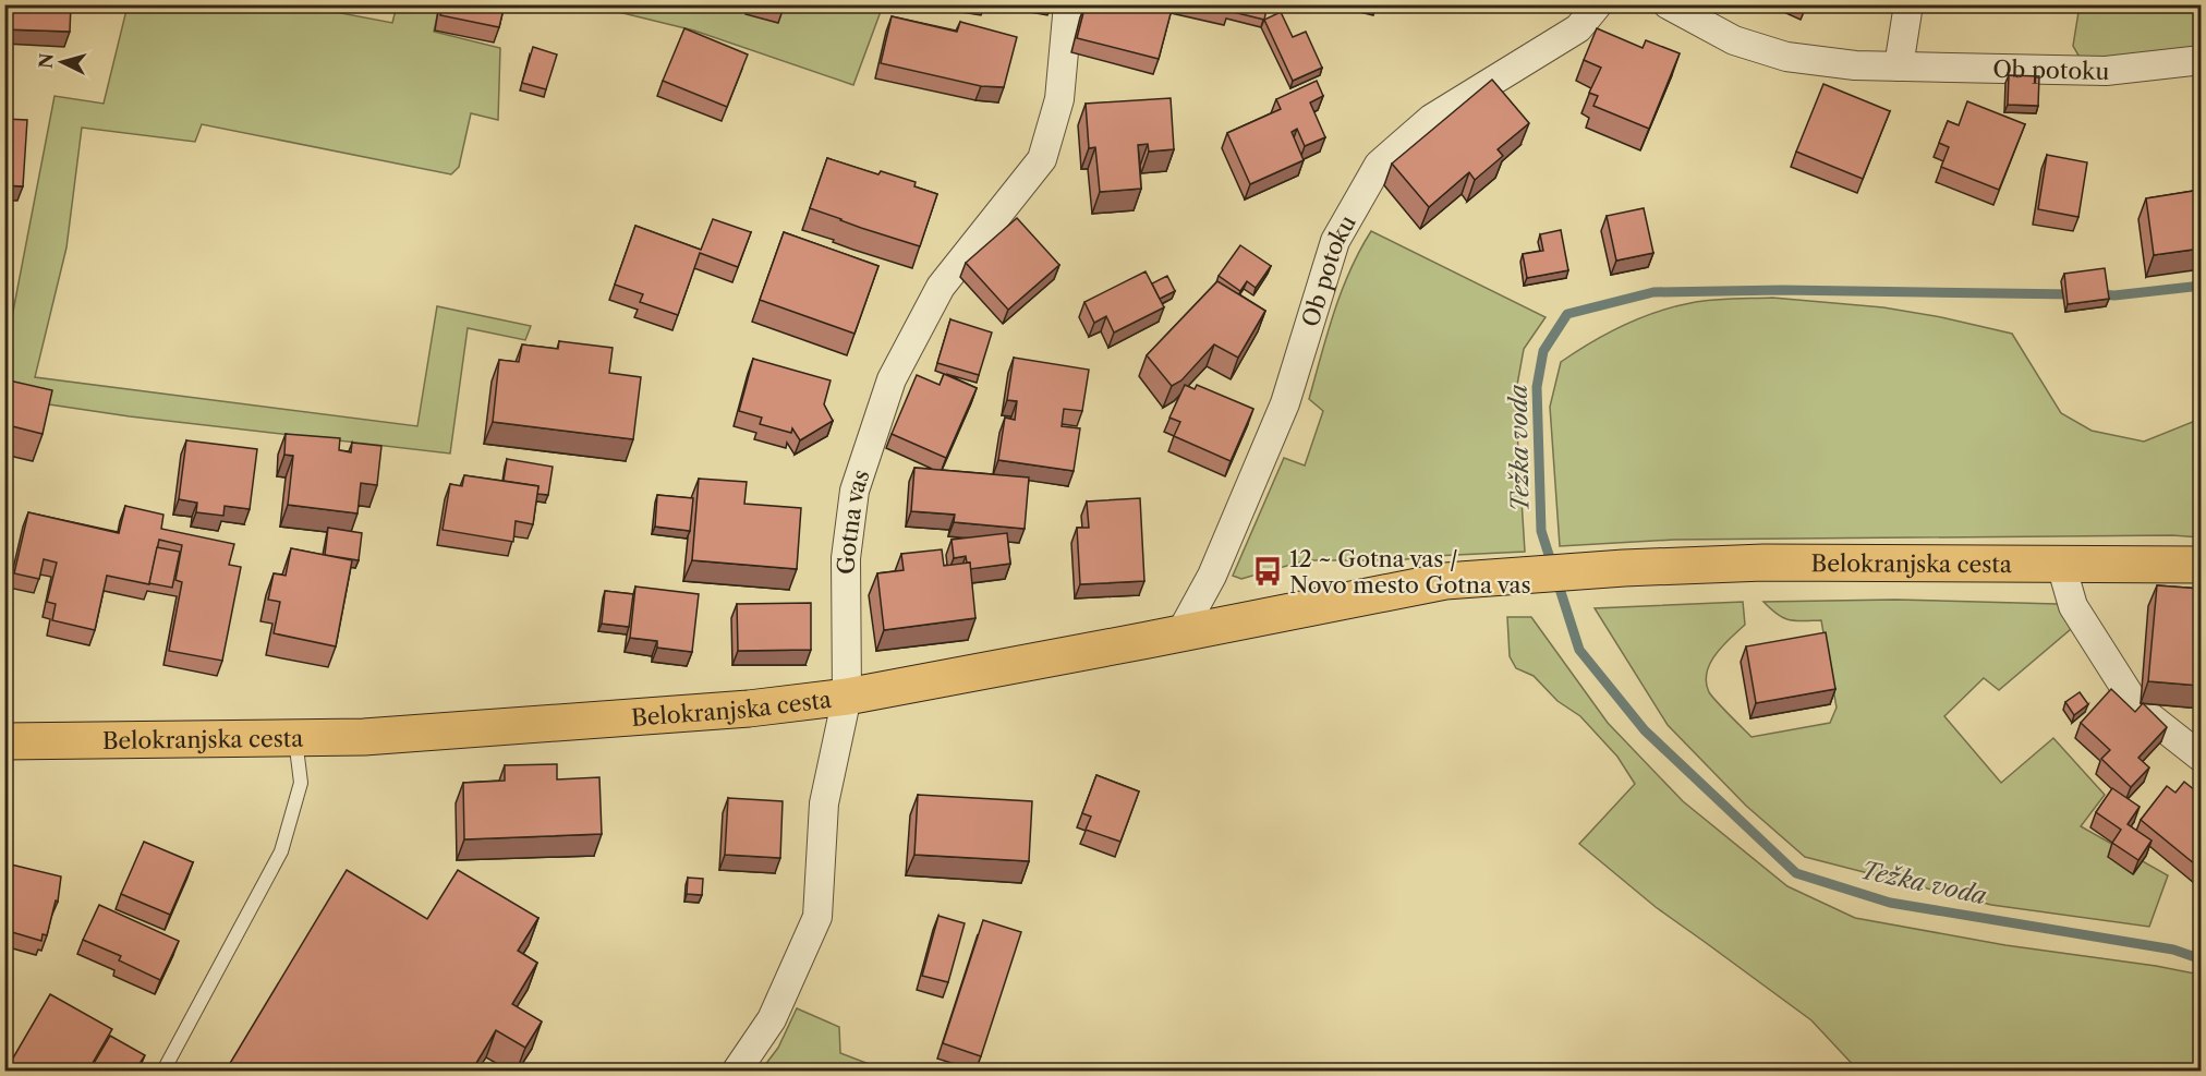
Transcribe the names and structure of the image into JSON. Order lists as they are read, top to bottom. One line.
{"streets":{"main road":["Belokranjska cesta"],"street":["Ob potoku","Gotna vas"]},"crossings":[["Ob potoku","Belokranjska cesta"],["Gotna vas","Belokranjska cesta"]],"water":["Težka voda"],"places":{"bus stop":["12 ~ Gotna vas / Novo mesto Gotna vas"]},"north":"left"}
